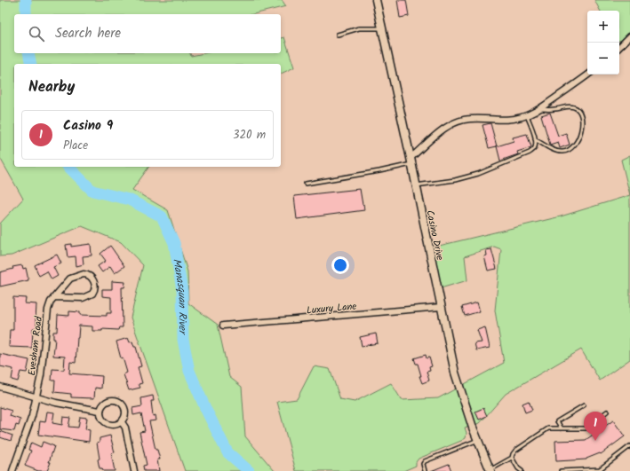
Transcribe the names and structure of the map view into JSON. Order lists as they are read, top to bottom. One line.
{"streets":{"street":["Casino Drive","Luxury Lane","Evesham Road"]},"crossings":[["Casino Drive","Luxury Lane"]],"water":["Manasquan River"],"page":{"map_buttons":["+","−"],"search":"Search here","heading":"Nearby","list":[{"mark":"1","name":"Casino 9","note":"Place","value":"320 m"}],"pins":"1"}}
